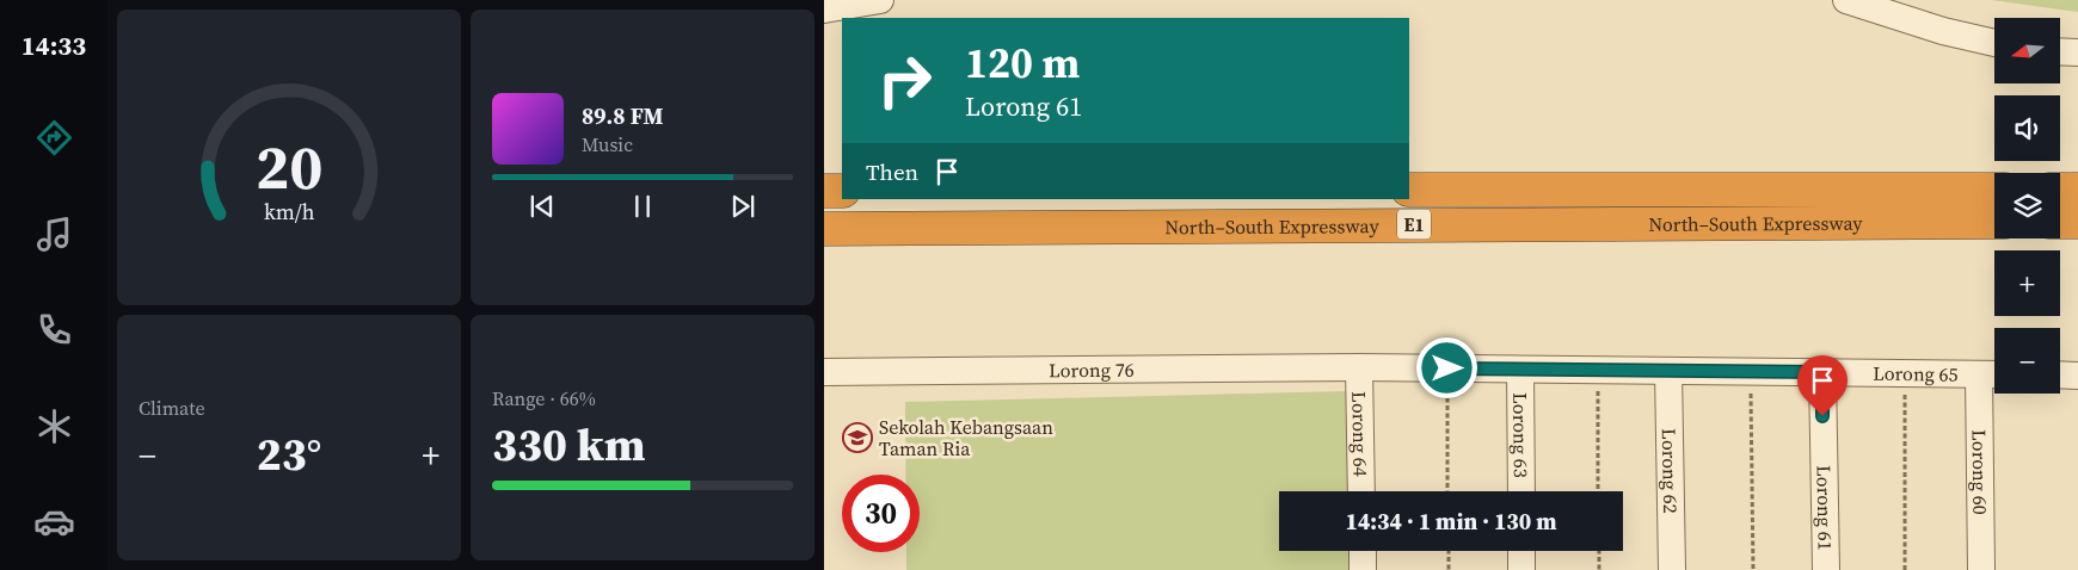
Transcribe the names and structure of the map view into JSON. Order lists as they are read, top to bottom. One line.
{"streets":{"highway":["North–South Expressway","E1"],"street":["Lorong 76","Lorong 65","Lorong 64","Lorong 63","Lorong 62","Lorong 60","Lorong 61"]},"crossings":[["Lorong 76","Lorong 65"],["Lorong 76","Lorong 64"],["Lorong 65","Lorong 64"],["Lorong 65","Lorong 63"],["Lorong 65","Lorong 62"],["Lorong 65","Lorong 60"],["Lorong 65","Lorong 61"]],"places":{"school or university":["Sekolah Kebangsaan Taman Ria"]},"north":"left","page":{"tabs":"14:33","map_buttons":["+","−"],"turn":["120 m","Lorong 61"],"song":["89.8 FM","Music"],"then":"Then","tile":["Climate",["Range · 66%","330 km"]],"heat":["−","23°","+"],"limit":"30","trip":"14:34 · 1 min · 130 m","gauge":["20","km/h"]}}
